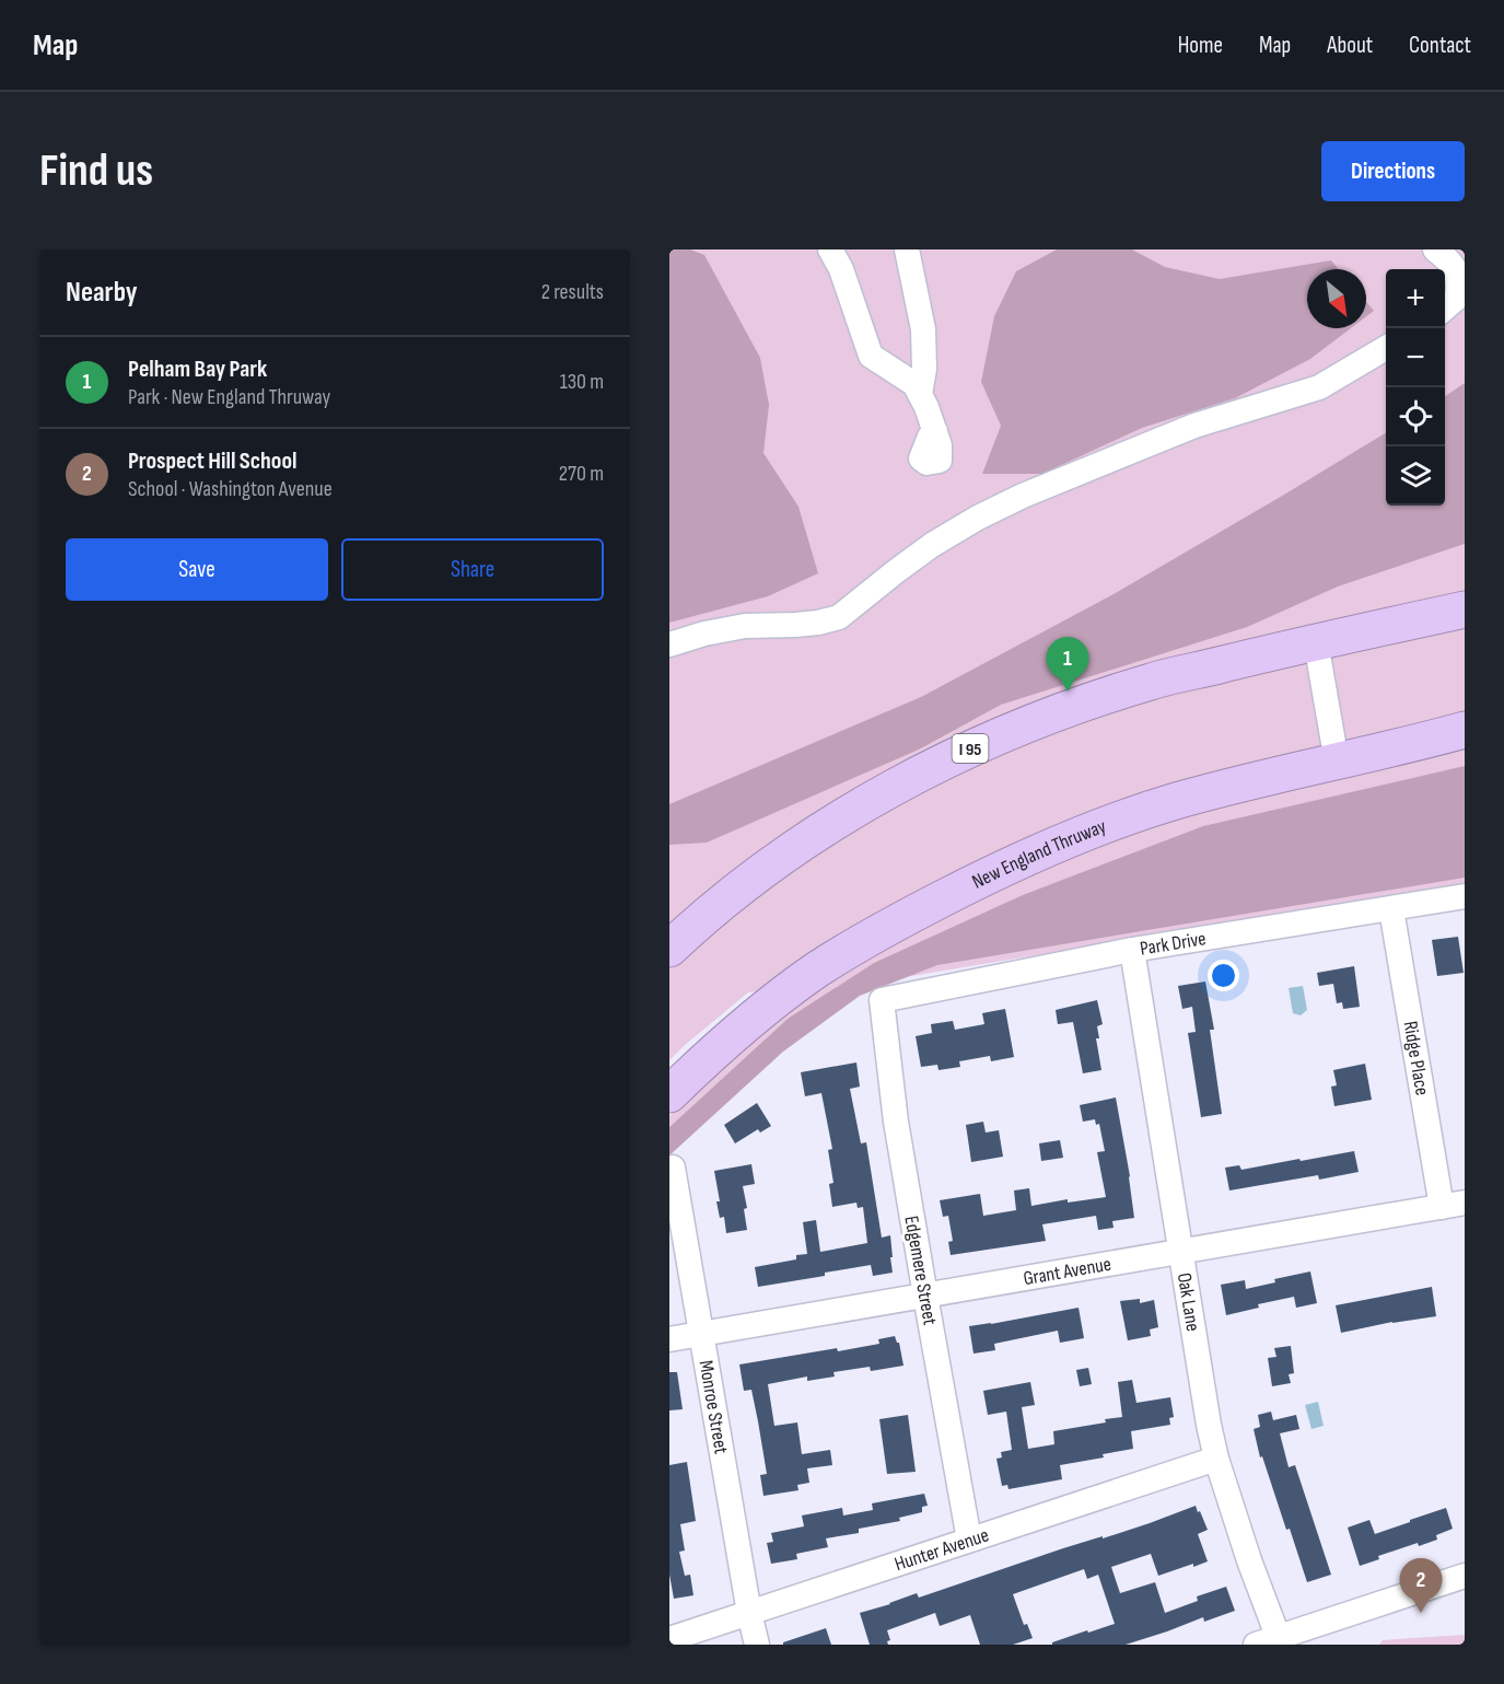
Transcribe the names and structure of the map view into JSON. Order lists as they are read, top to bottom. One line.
{"streets":{"highway":["I 95","New England Thruway"],"street":["Park Drive","Ridge Place","Edgemere Street","Grant Avenue","Oak Lane","Monroe Street","Hunter Avenue"]},"crossings":[["Park Drive","Ridge Place"],["Park Drive","Edgemere Street"],["Park Drive","Oak Lane"],["Ridge Place","Grant Avenue"],["Edgemere Street","Grant Avenue"],["Edgemere Street","Hunter Avenue"],["Grant Avenue","Oak Lane"],["Grant Avenue","Monroe Street"],["Oak Lane","Hunter Avenue"],["Monroe Street","Hunter Avenue"]],"north":"bottom right","page":{"header":"Map","nav":["Home","Map","About","Contact"],"buttons":["Directions",["Save","Share"]],"title":"Find us","heading":["Nearby","2 results"],"map_buttons":["+","−"],"list":[{"mark":"1","name":"Pelham Bay Park","note":"Park · New England Thruway","value":"130 m"},{"mark":"2","name":"Prospect Hill School","note":"School · Washington Avenue","value":"270 m"}],"pins":["1","2"]}}
